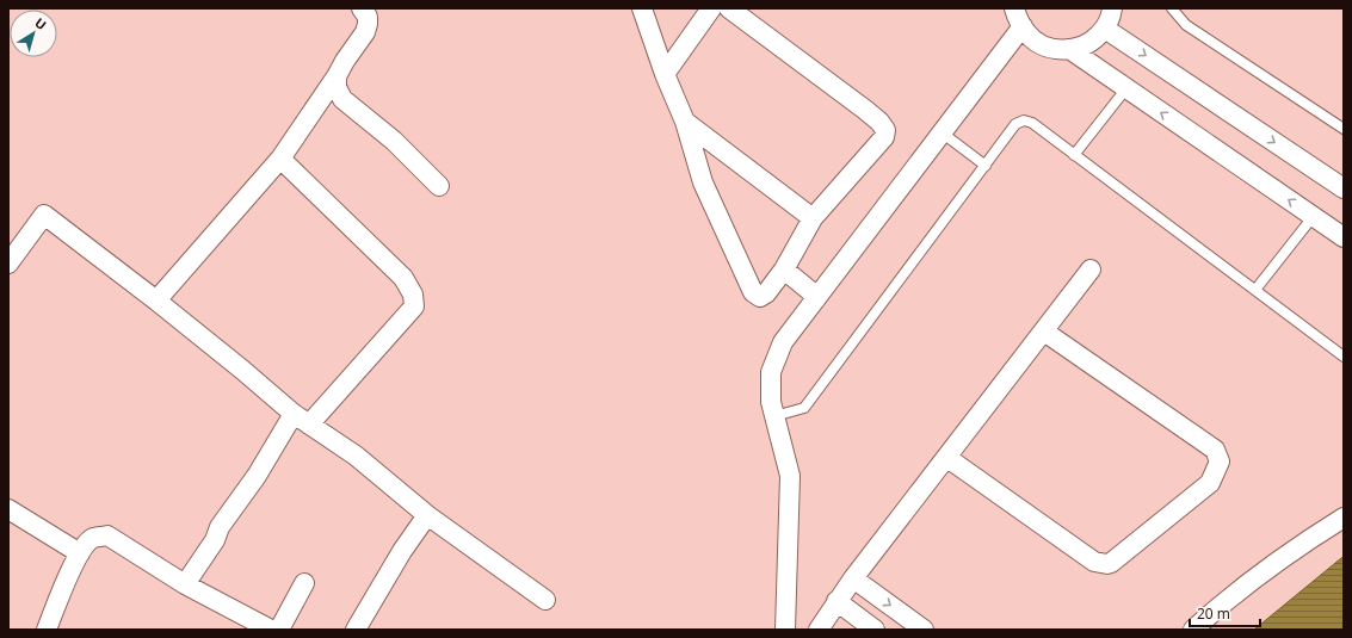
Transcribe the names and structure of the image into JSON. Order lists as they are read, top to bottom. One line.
{"scale_bar":"20 m","north":"top right"}
